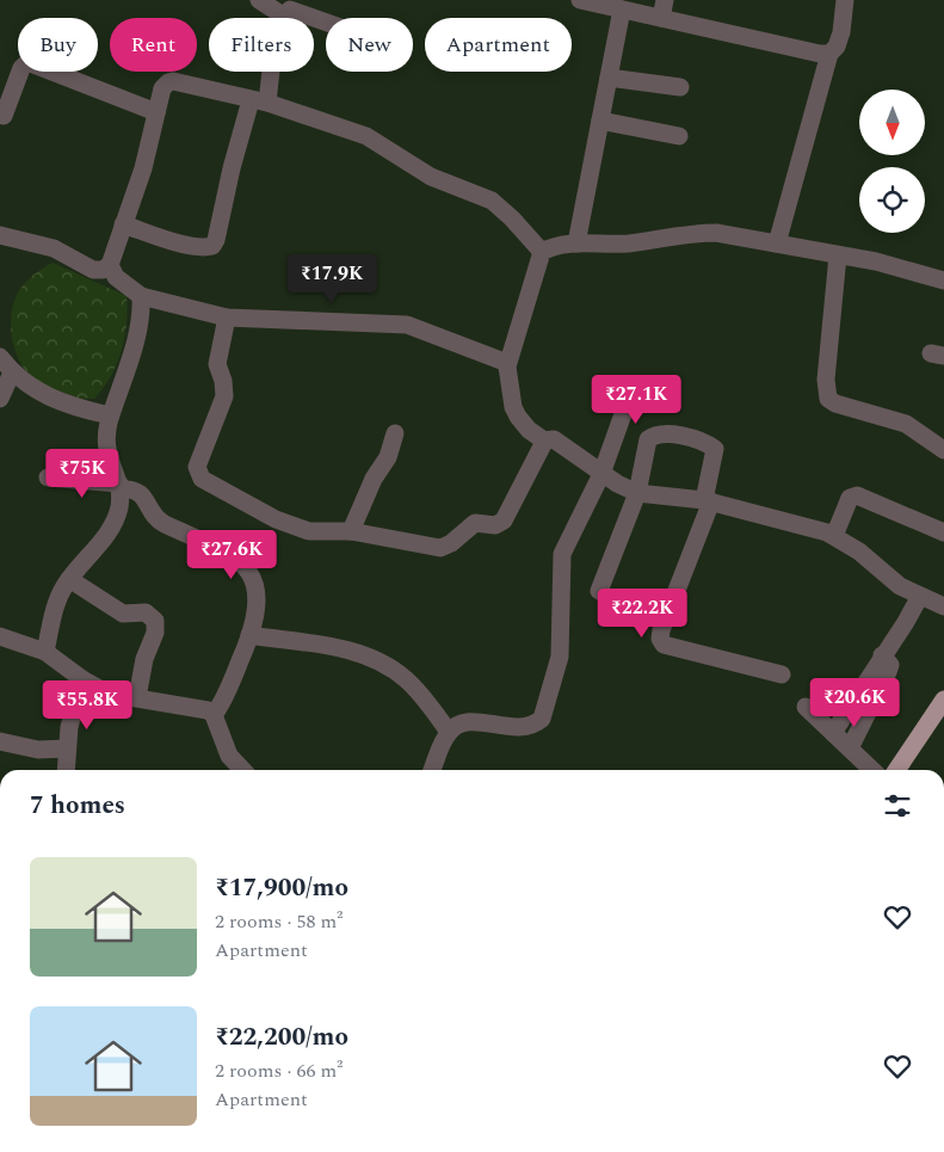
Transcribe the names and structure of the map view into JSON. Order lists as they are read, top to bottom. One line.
{"north":"bottom","page":{"chip":["Buy","Rent","Filters","New","Apartment"],"price":["₹17.9K","₹27.1K","₹75K","₹27.6K","₹22.2K","₹20.6K","₹55.8K"],"heading":"7 homes","list":[{"name":"₹17,900/mo","note":"2 rooms · 58 m² · Apartment"},{"name":"₹22,200/mo","note":"2 rooms · 66 m² · Apartment"}]}}
